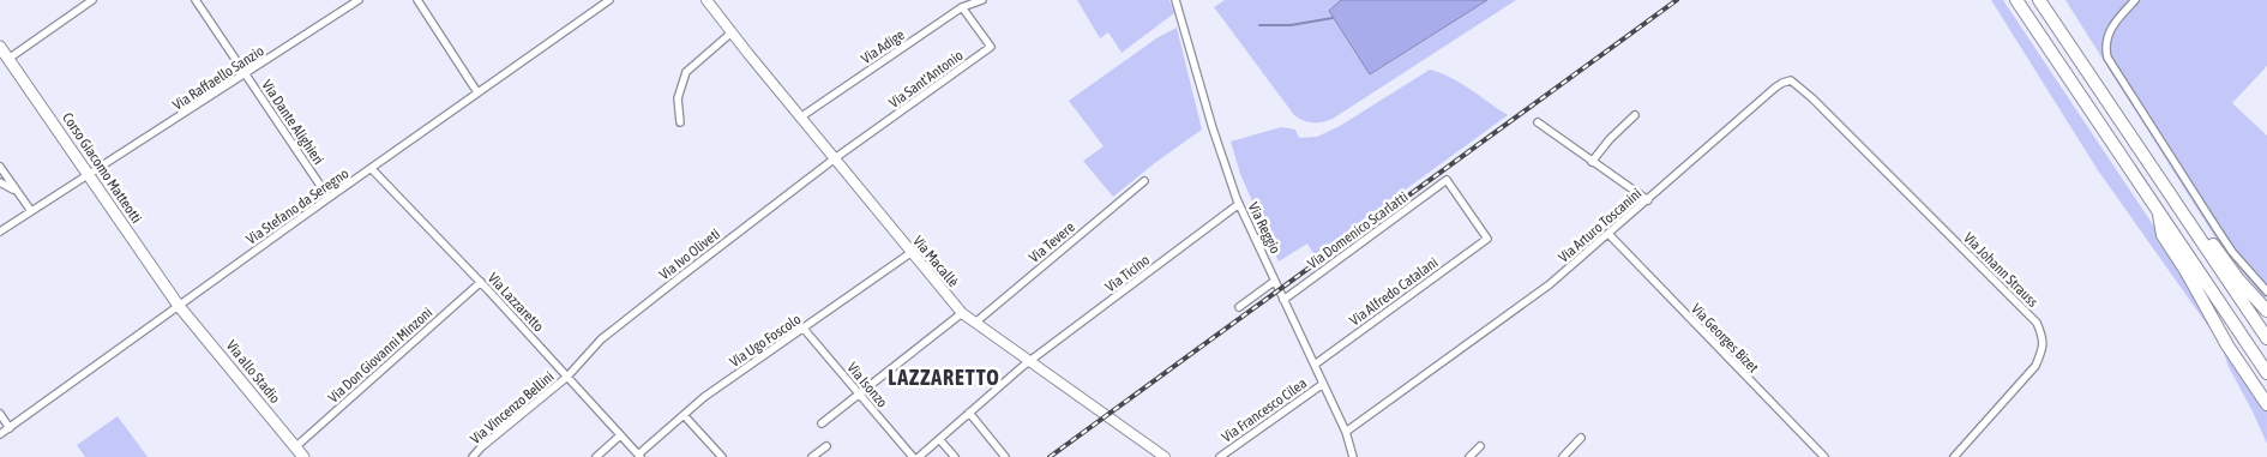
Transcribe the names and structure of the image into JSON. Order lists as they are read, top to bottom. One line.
{"streets":{"main road":["Corso Giacomo Matteotti","Via allo Stadio"],"street":["Via Adige","Via Raffaello Sanzio","Via Sant'Antonio","Via Dante Alighieri","Via Stefano da Seregno","Via Arturo Toscanini","Via Reggio","Via Domenico Scarlatti","Via Tevere","Via Ivo Oliveti","Via Macallè","Via Johann Strauss","Via Ticino","Via Alfredo Catalani","Via Lazzaretto","Via Georges Bizet","Via Ugo Foscolo","Via Don Giovanni Minzoni","Via Isonzo","Via Vincenzo Bellini","Via Francesco Cilea"]},"crossings":[["Via Adige","Via Sant'Antonio"],["Via Adige","Via Macallè"],["Via Raffaello Sanzio","Via Dante Alighieri"],["Via Raffaello Sanzio","Corso Giacomo Matteotti"],["Via Sant'Antonio","Via Ivo Oliveti"],["Via Sant'Antonio","Via Macallè"],["Via Dante Alighieri","Via Stefano da Seregno"],["Corso Giacomo Matteotti","Via Stefano da Seregno"],["Corso Giacomo Matteotti","Via allo Stadio"],["Via Stefano da Seregno","Via Lazzaretto"],["Via Stefano da Seregno","Via allo Stadio"],["Via Arturo Toscanini","Via Reggio"],["Via Arturo Toscanini","Via Johann Strauss"],["Via Arturo Toscanini","Via Georges Bizet"],["Via Reggio","Via Domenico Scarlatti"],["Via Reggio","Via Ticino"],["Via Reggio","Via Alfredo Catalani"],["Via Reggio","Via Francesco Cilea"],["Via Domenico Scarlatti","Via Alfredo Catalani"],["Via Tevere","Via Macallè"],["Via Ivo Oliveti","Via Macallè"],["Via Ivo Oliveti","Via Lazzaretto"],["Via Ivo Oliveti","Via Vincenzo Bellini"],["Via Macallè","Via Ticino"],["Via Macallè","Via Ugo Foscolo"],["Via Lazzaretto","Via Ugo Foscolo"],["Via Lazzaretto","Via Don Giovanni Minzoni"],["Via Lazzaretto","Via Vincenzo Bellini"],["Via Ugo Foscolo","Via Isonzo"],["Via Don Giovanni Minzoni","Via allo Stadio"]],"districts":["LAZZARETTO"]}
